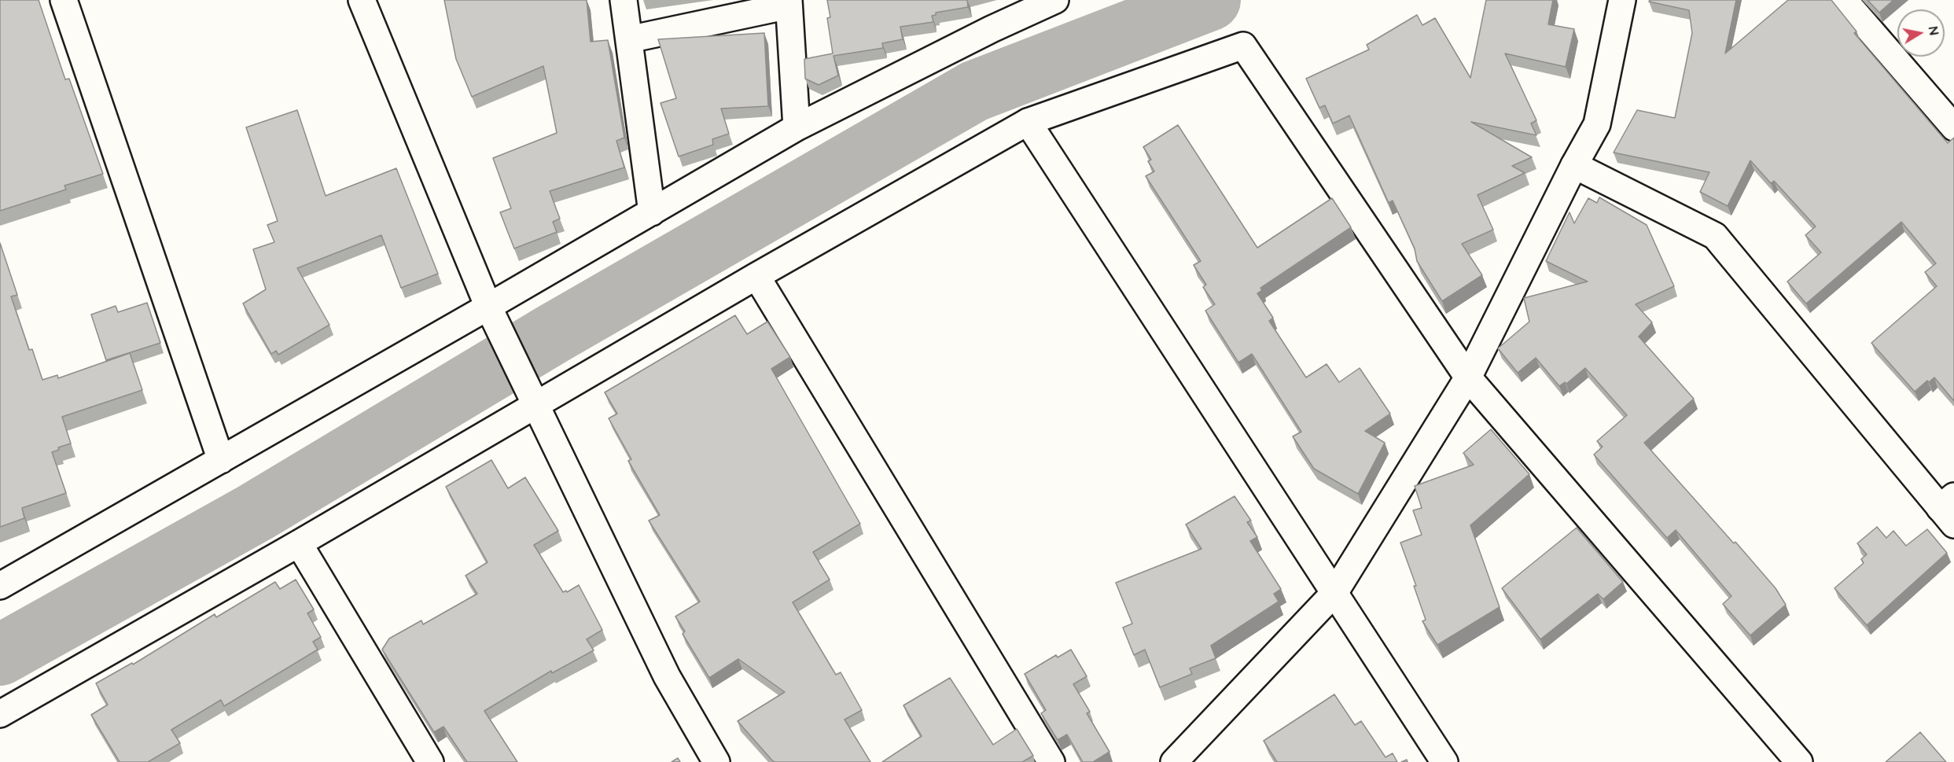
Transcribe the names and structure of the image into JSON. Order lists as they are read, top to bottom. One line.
{"north":"right"}
